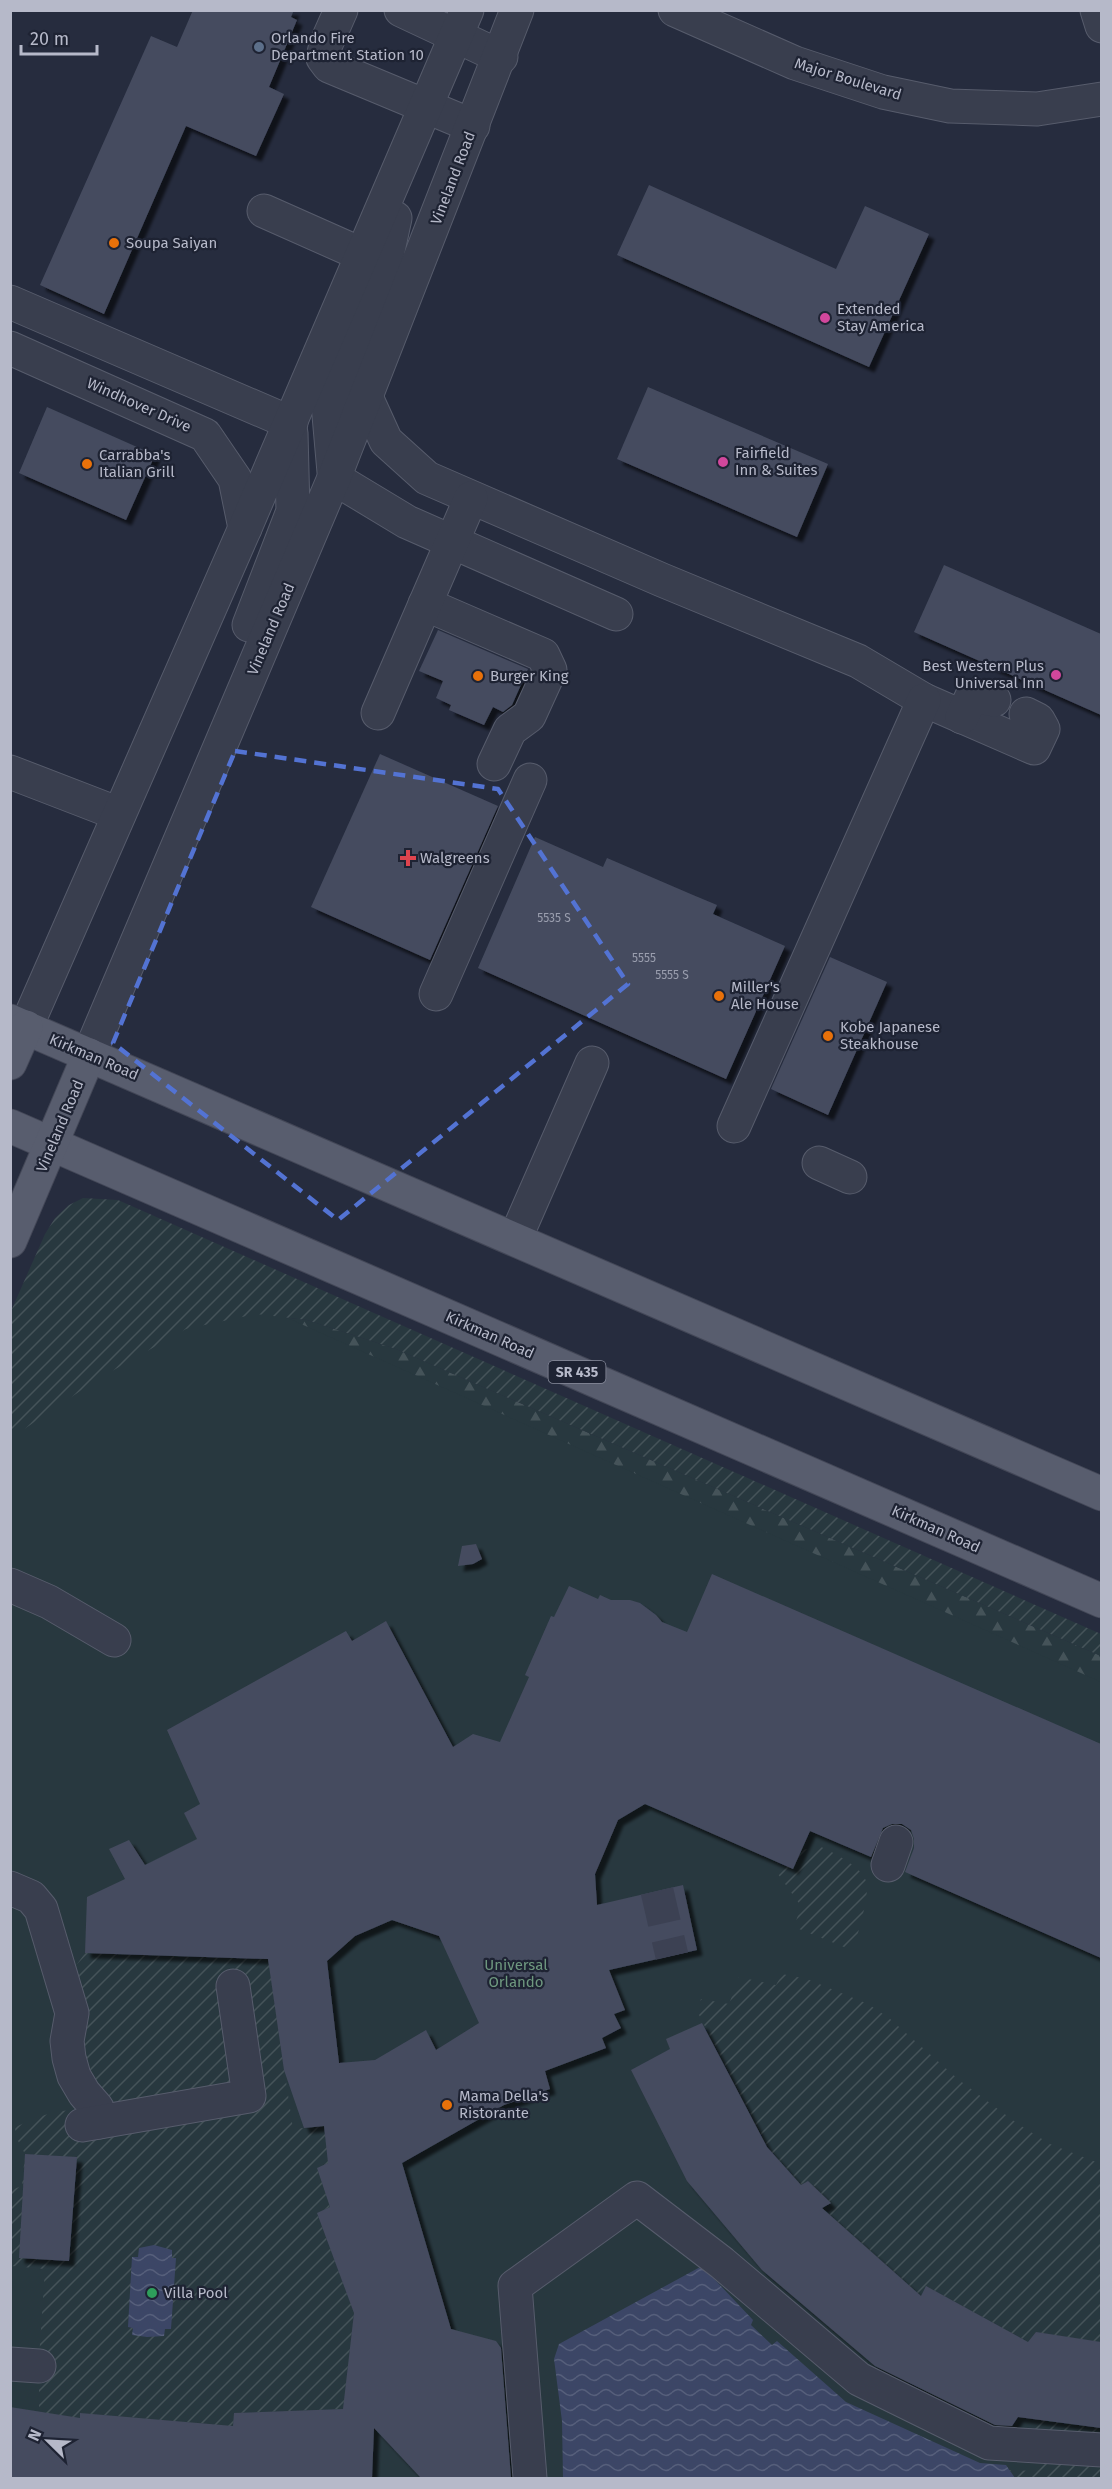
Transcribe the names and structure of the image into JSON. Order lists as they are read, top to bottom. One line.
{"streets":{"main road":["Vineland Road","Kirkman Road","SR 435"],"street":["Major Boulevard","Windhover Drive"]},"crossings":[["Vineland Road","Kirkman Road"]],"parks":["Universal Orlando"],"places":{"other":["Orlando Fire Department Station 10","Soupa Saiyan","Extended Stay America","Fairfield Inn & Suites","Carrabba's Italian Grill","Best Western Plus Universal Inn","Burger King","Miller's Ale House","Kobe Japanese Steakhouse","Mama Della's Ristorante","Villa Pool"],"health":["Walgreens"]},"house_numbers":["5535 S","5555","5555 S"],"scale_bar":"20 m","north":"top left"}
